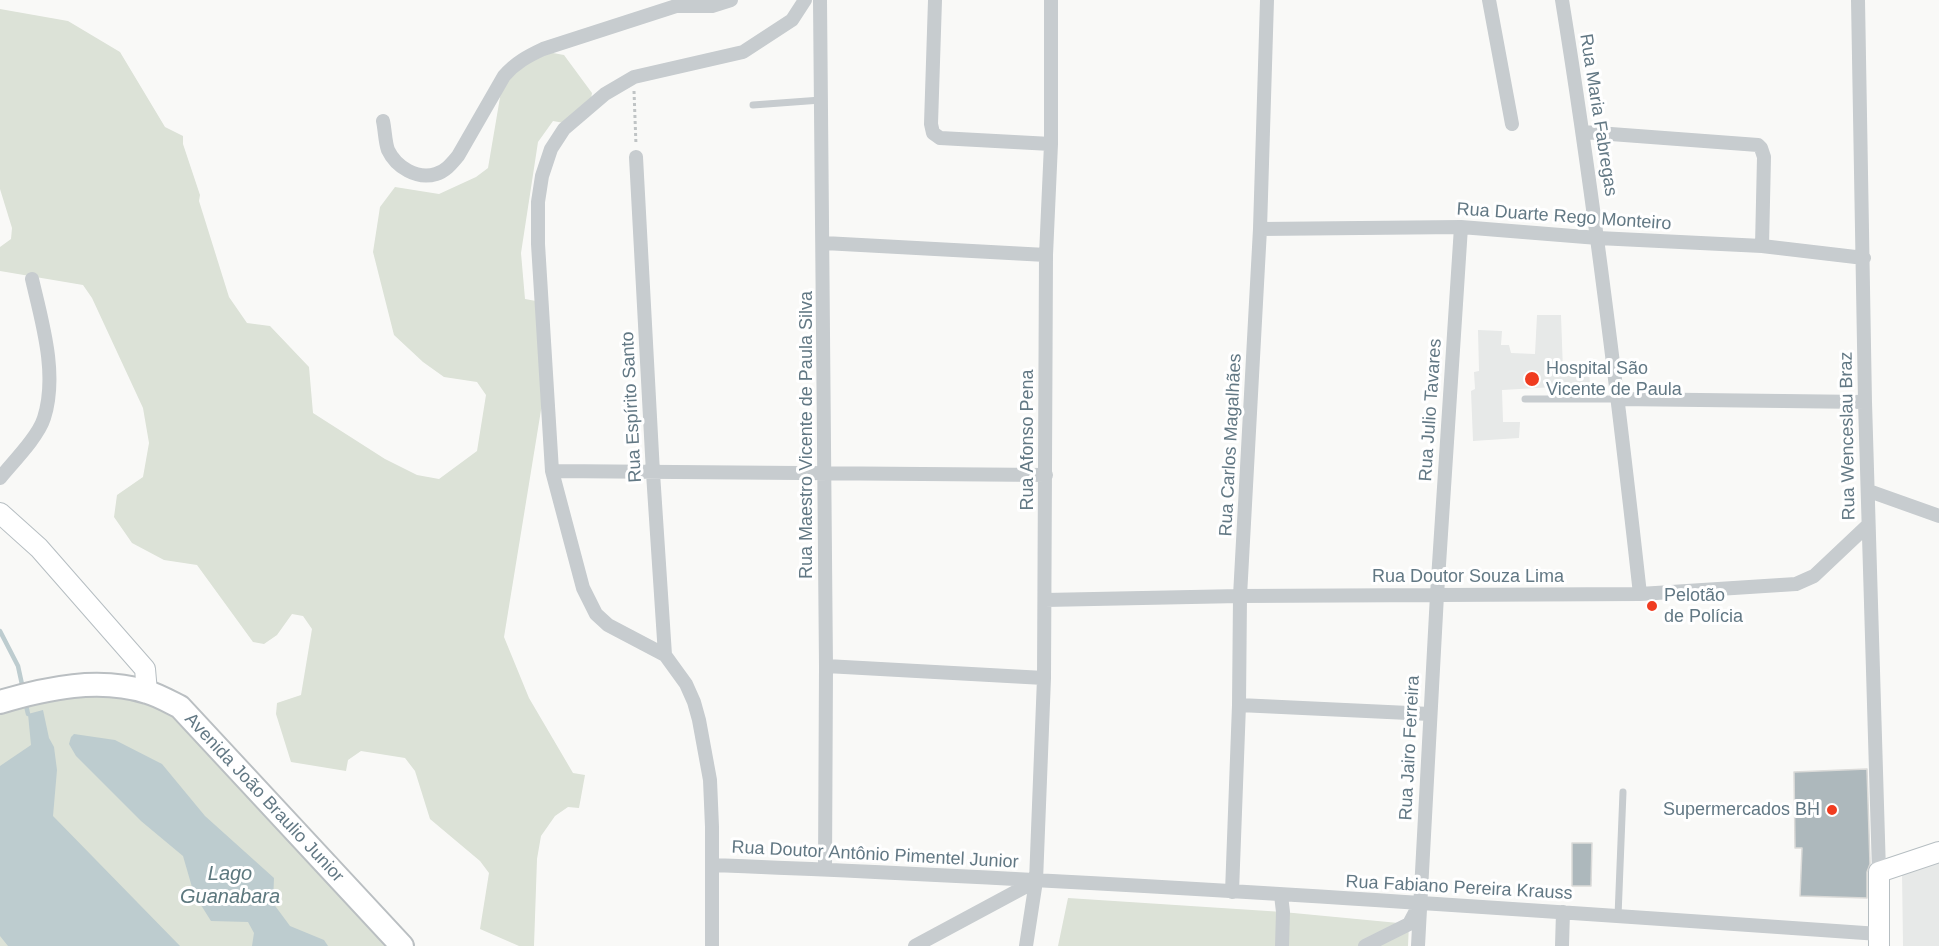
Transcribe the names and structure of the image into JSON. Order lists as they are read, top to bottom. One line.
{"streets":{"main road":["Avenida João Braulio Junior"],"street":["Rua Maria Fabregas","Rua Duarte Rego Monteiro","Rua Espírito Santo","Rua Julio Tavares","Rua Maestro Vicente de Paula Silva","Rua Wenceslau Braz","Rua Afonso Pena","Rua Carlos Magalhães","Rua Doutor Souza Lima","Rua Jairo Ferreira","Rua Doutor Antônio Pimentel Junior","Rua Fabiano Pereira Krauss"]},"crossings":[["Rua Maria Fabregas","Rua Duarte Rego Monteiro"],["Rua Maria Fabregas","Rua Doutor Souza Lima"],["Rua Duarte Rego Monteiro","Rua Julio Tavares"],["Rua Duarte Rego Monteiro","Rua Wenceslau Braz"],["Rua Duarte Rego Monteiro","Rua Carlos Magalhães"],["Rua Julio Tavares","Rua Doutor Souza Lima"],["Rua Julio Tavares","Rua Jairo Ferreira"],["Rua Maestro Vicente de Paula Silva","Rua Doutor Antônio Pimentel Junior"],["Rua Wenceslau Braz","Rua Doutor Souza Lima"],["Rua Afonso Pena","Rua Doutor Souza Lima"],["Rua Afonso Pena","Rua Doutor Antônio Pimentel Junior"],["Rua Afonso Pena","Rua Fabiano Pereira Krauss"],["Rua Carlos Magalhães","Rua Doutor Souza Lima"],["Rua Carlos Magalhães","Rua Fabiano Pereira Krauss"],["Rua Doutor Souza Lima","Rua Jairo Ferreira"],["Rua Jairo Ferreira","Rua Fabiano Pereira Krauss"],["Rua Doutor Antônio Pimentel Junior","Rua Fabiano Pereira Krauss"]],"water":["Lago Guanabara"],"places":["Hospital São Vicente de Paula","Pelotão de Polícia","Supermercados BH"]}
